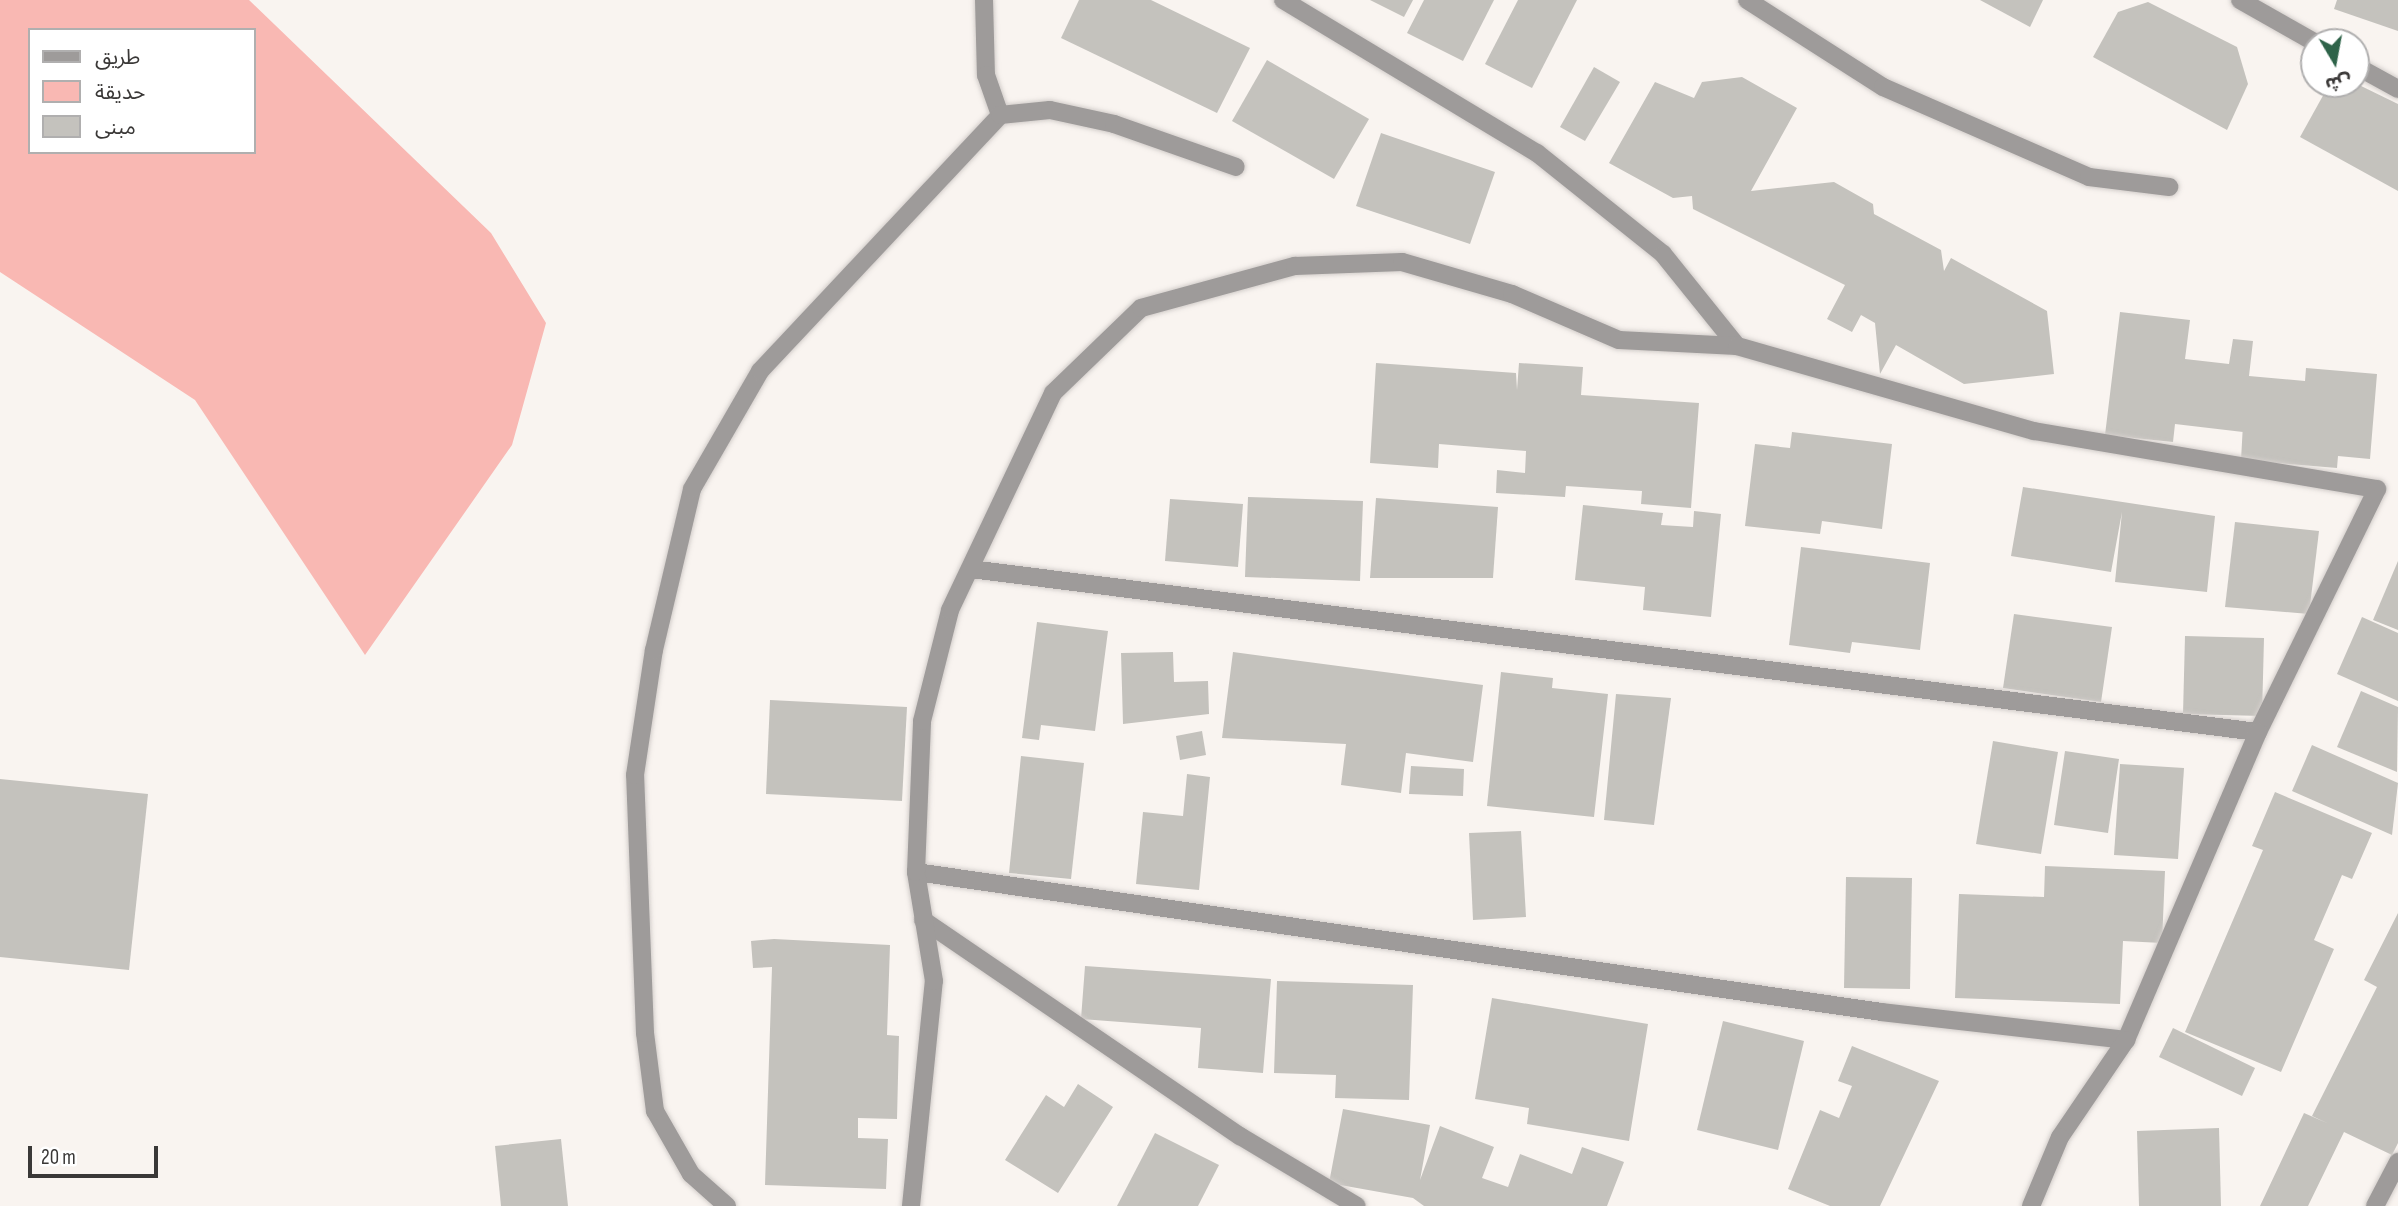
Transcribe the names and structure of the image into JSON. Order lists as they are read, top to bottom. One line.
{"legend":["طريق","حديقة","مبنى"],"scale_bar":"20 m","north":"bottom"}
